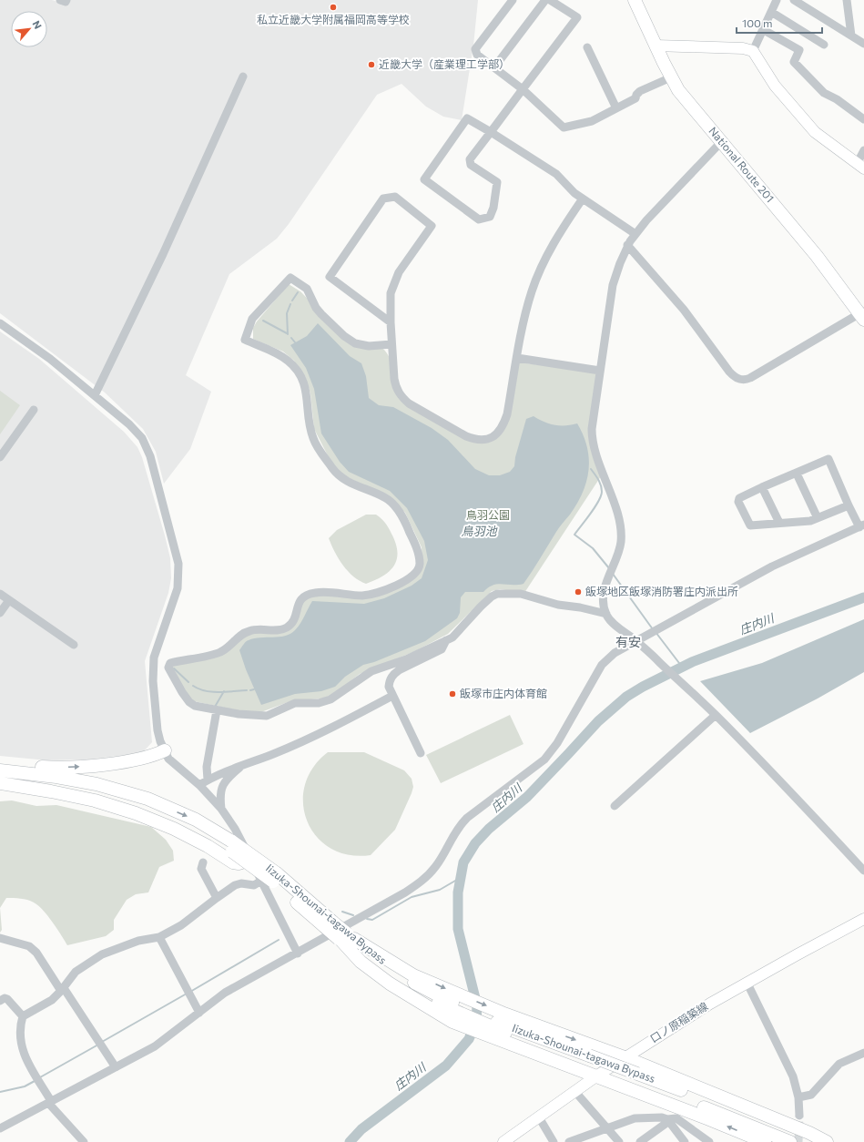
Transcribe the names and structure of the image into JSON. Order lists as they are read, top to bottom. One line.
{"streets":{"highway":["National Route 201","Iizuka-Shounai-tagawa Bypass"],"main road":["口ノ原稲築線"]},"districts":["有安"],"water":["鳥羽池","庄内川"],"parks":["鳥羽公園"],"places":["私立近畿大学附属福岡高等学校","近畿大学（産業理工学部）","飯塚地区飯塚消防署庄内派出所","飯塚市庄内体育館"],"scale_bar":"100 m","north":"top right"}
